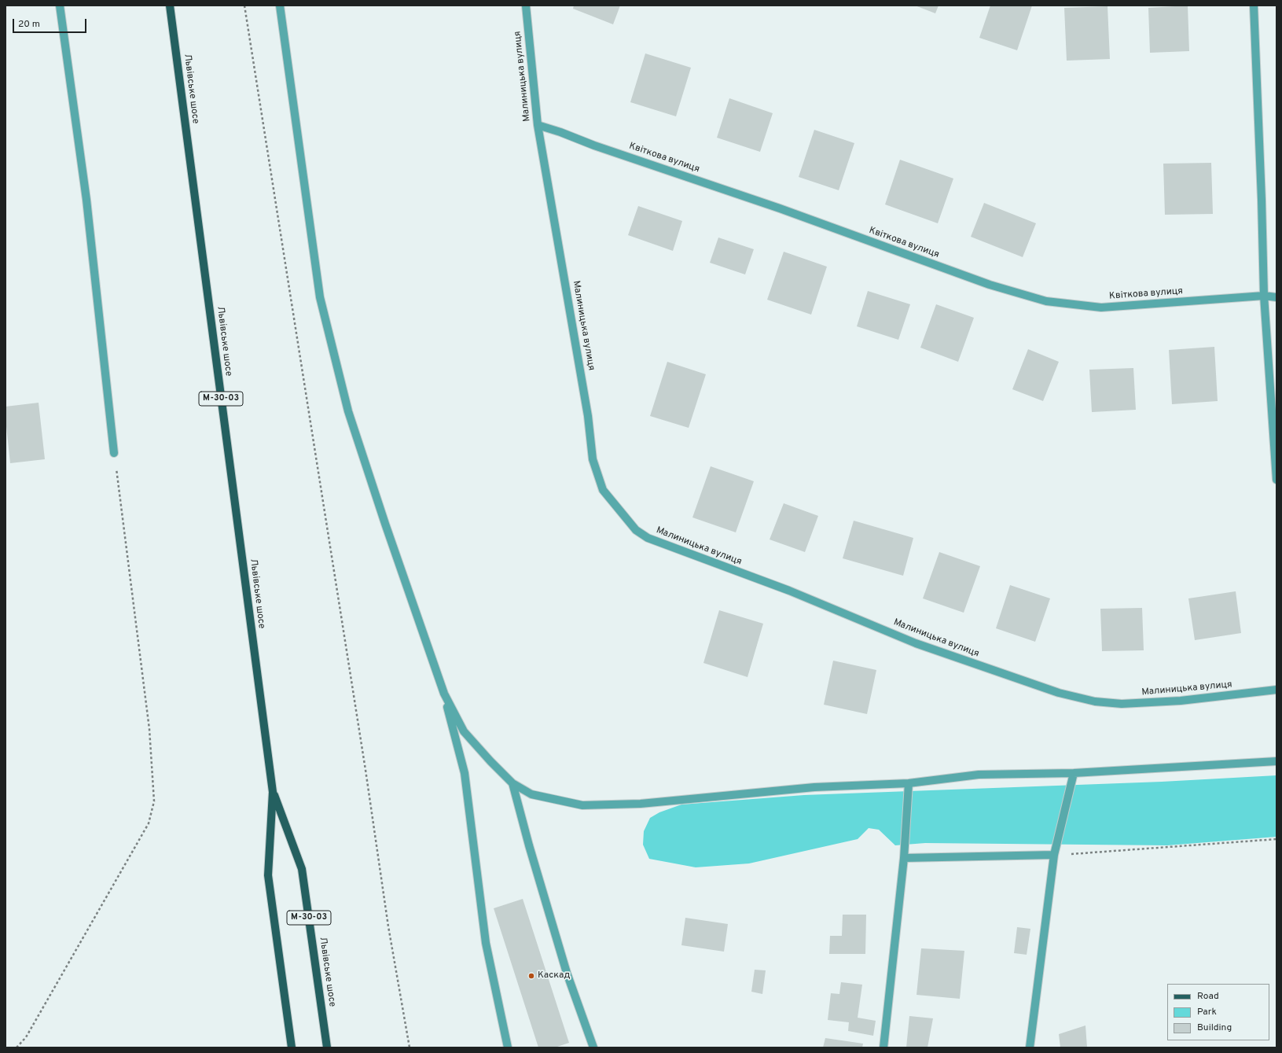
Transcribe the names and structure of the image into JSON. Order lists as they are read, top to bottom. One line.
{"streets":{"main road":["Львівське шосе","М-30-03"],"street":["Малиницька вулиця","Квіткова вулиця"]},"crossings":[["Малиницька вулиця","Квіткова вулиця"]],"places":["Каскад"],"legend":["Road","Park","Building"],"scale_bar":"20 m"}
